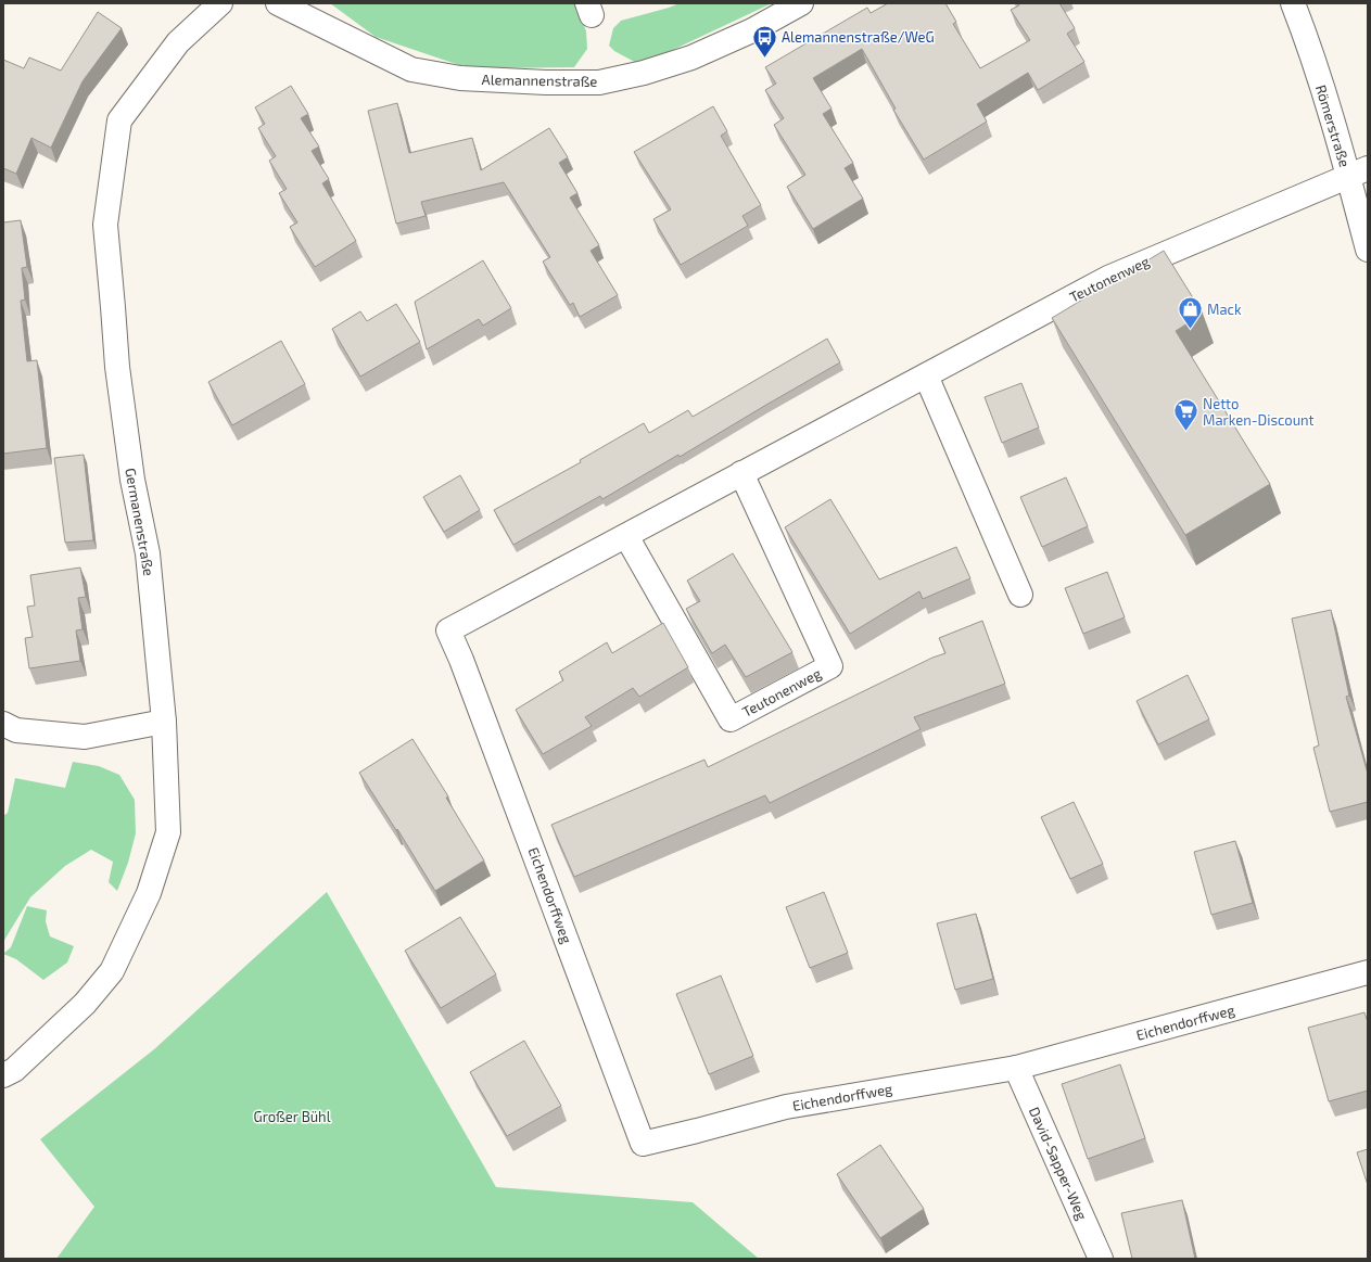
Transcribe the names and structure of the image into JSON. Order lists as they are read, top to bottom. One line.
{"streets":{"street":["Alemannenstraße","Römerstraße","Teutonenweg","Germanenstraße","Eichendorffweg","David-Sapper-Weg"]},"crossings":[["Römerstraße","Teutonenweg"],["Teutonenweg","Eichendorffweg"],["Eichendorffweg","David-Sapper-Weg"]],"parks":["Großer Bühl"],"places":{"bus stop":["Alemannenstraße/WeG"],"shop":["Mack"],"supermarket":["Netto Marken-Discount"]}}
